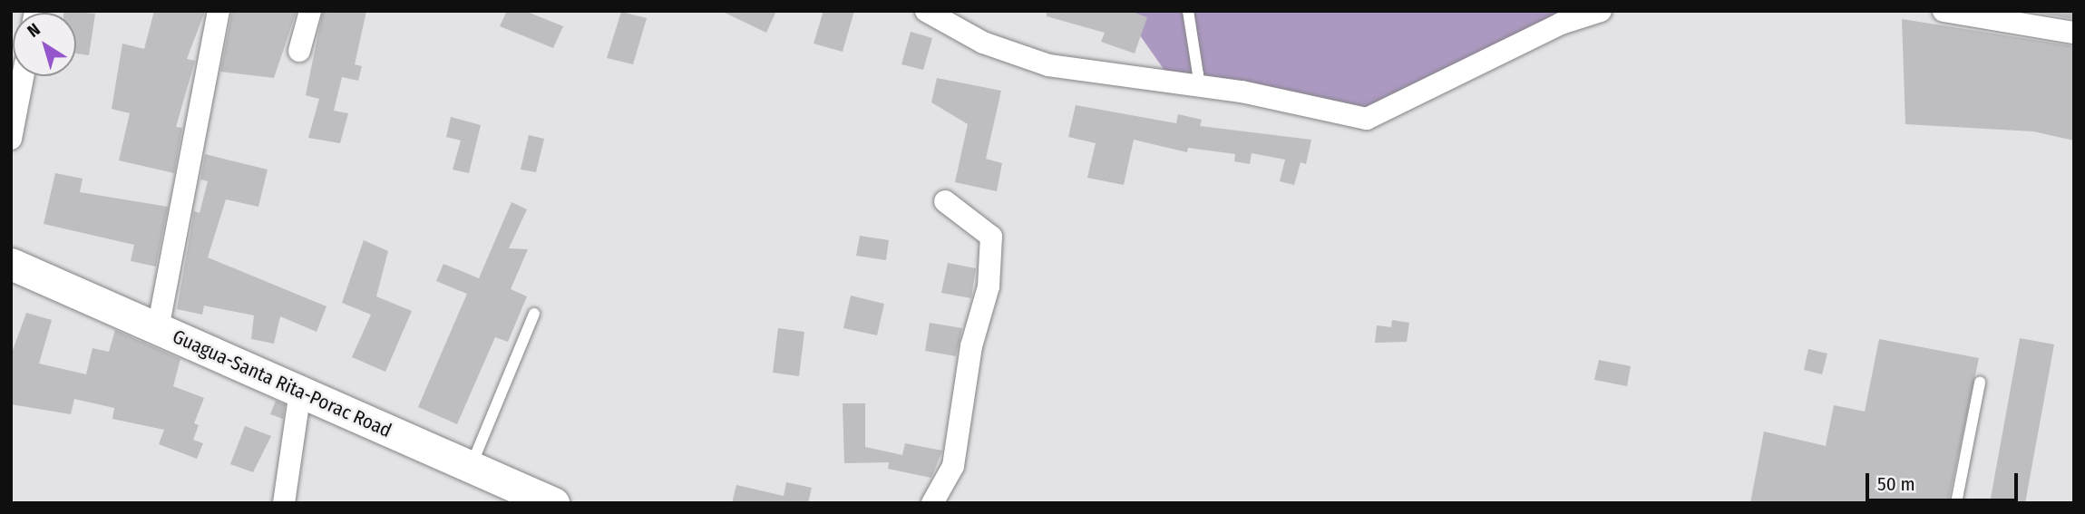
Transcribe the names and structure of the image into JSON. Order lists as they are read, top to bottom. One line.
{"streets":{"main road":["Guagua-Santa Rita-Porac Road"]},"scale_bar":"50 m","north":"top left"}
